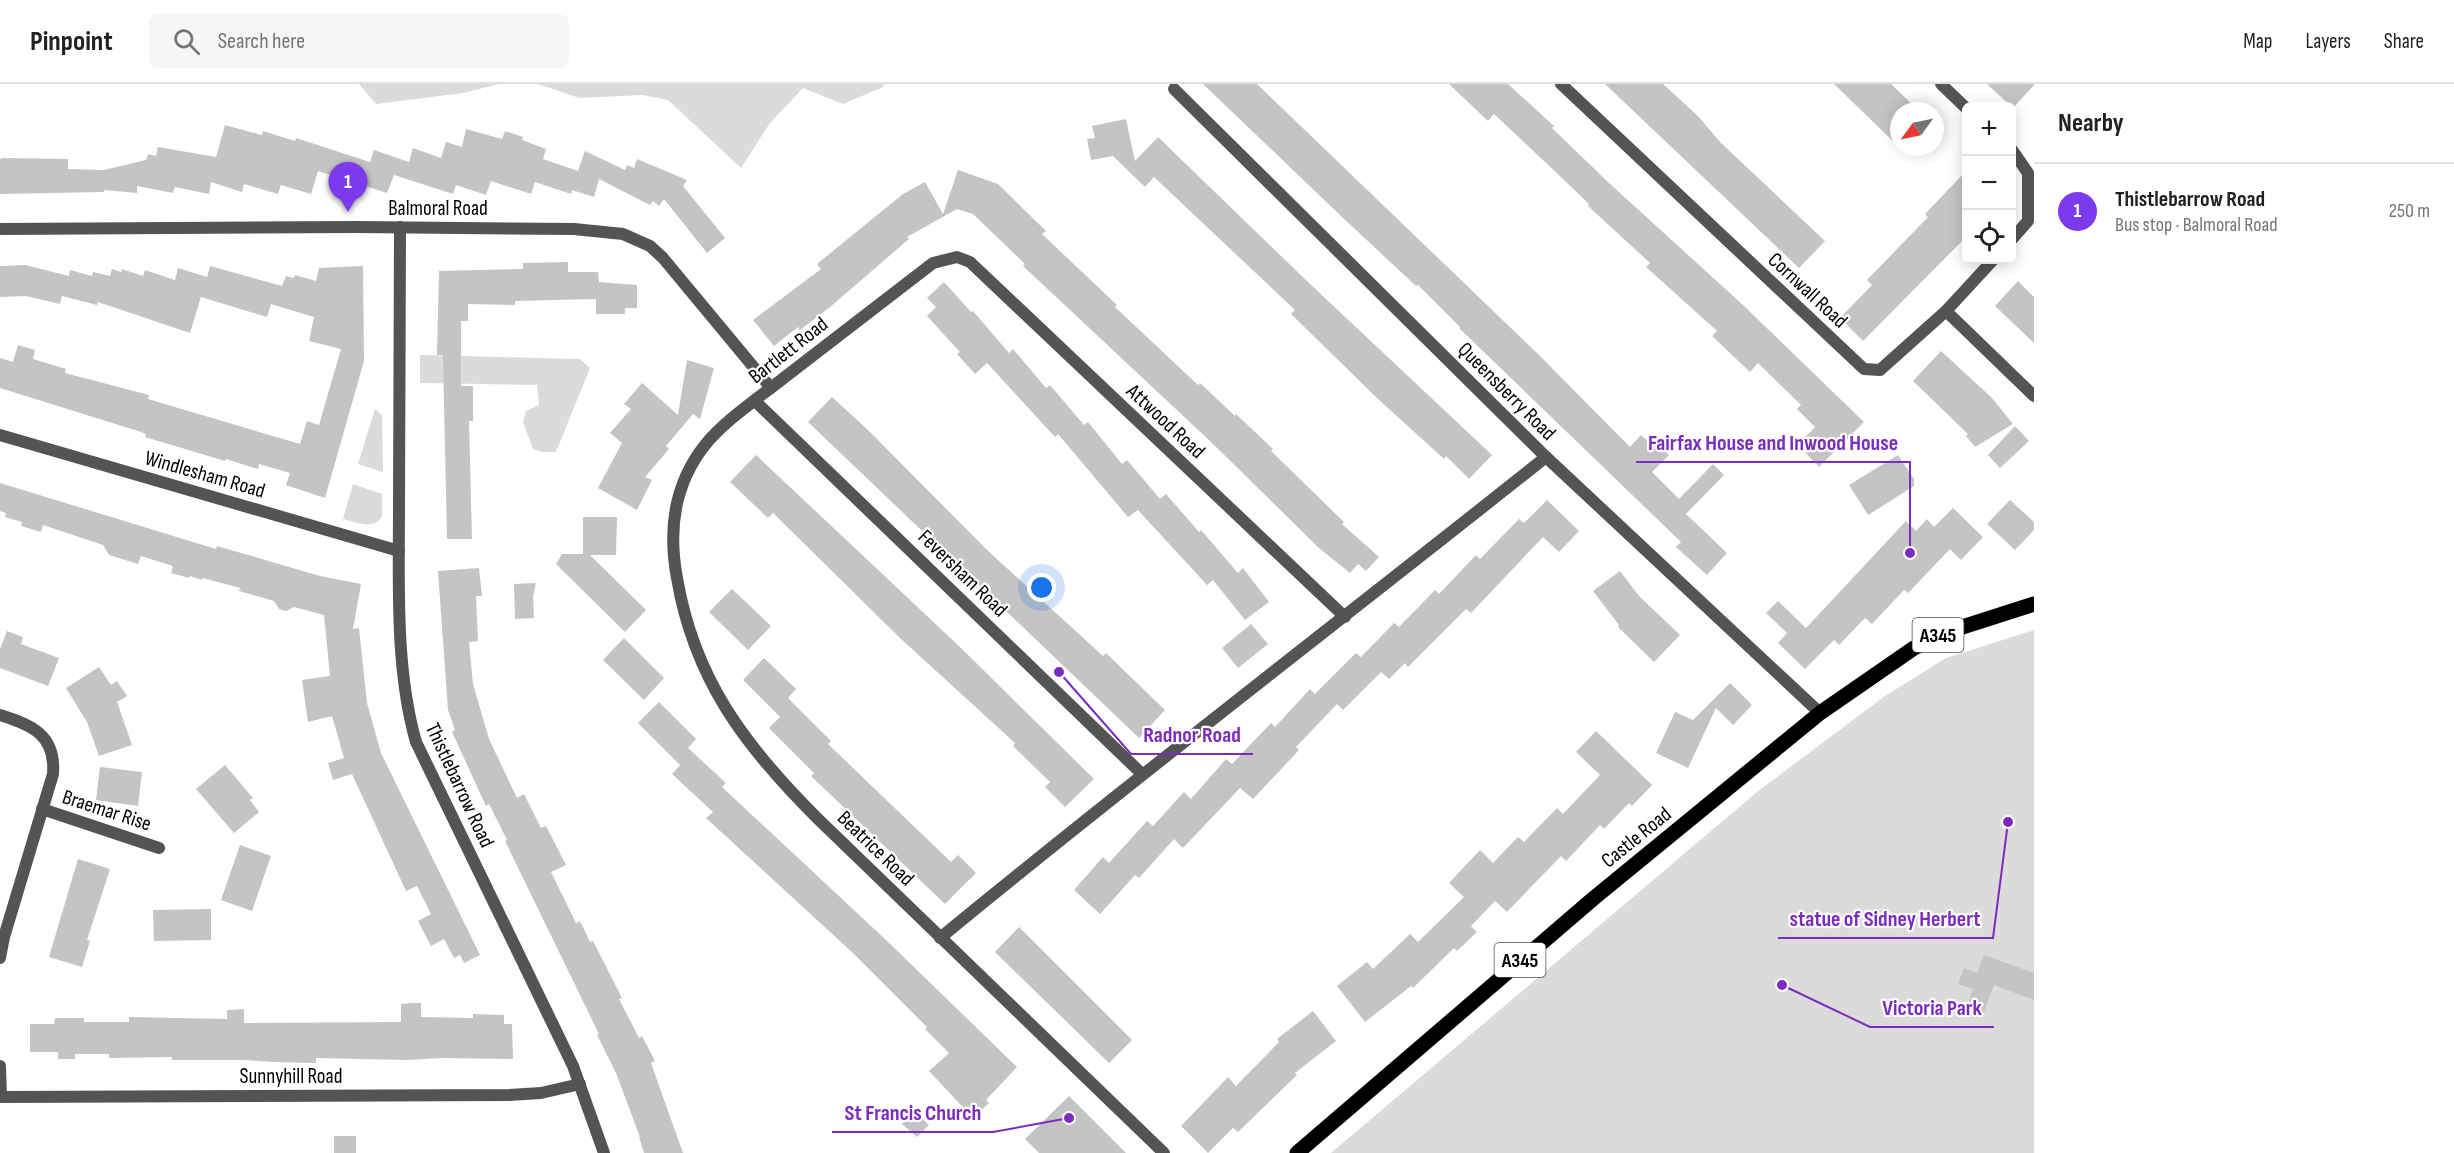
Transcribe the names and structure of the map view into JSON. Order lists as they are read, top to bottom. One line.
{"streets":{"main road":["A345","Castle Road"],"street":["Balmoral Road","Cornwall Road","Bartlett Road","Queensberry Road","Attwood Road","Windlesham Road","Feversham Road","Thistlebarrow Road","Braemar Rise","Beatrice Road","Sunnyhill Road"]},"crossings":[["Balmoral Road","Bartlett Road"],["Balmoral Road","Thistlebarrow Road"],["Bartlett Road","Attwood Road"],["Bartlett Road","Feversham Road"],["Bartlett Road","Beatrice Road"],["Queensberry Road","Castle Road"],["Windlesham Road","Thistlebarrow Road"],["Thistlebarrow Road","Sunnyhill Road"]],"places":["Fairfax House and Inwood House","Radnor Road","statue of Sidney Herbert","Victoria Park","St Francis Church"],"north":"bottom left","page":{"header":"Pinpoint","search":"Search here","nav":["Map","Layers","Share"],"heading":"Nearby","map_buttons":["+","−"],"pins":"1","list":[{"mark":"1","name":"Thistlebarrow Road","note":"Bus stop · Balmoral Road","value":"250 m"}]}}
